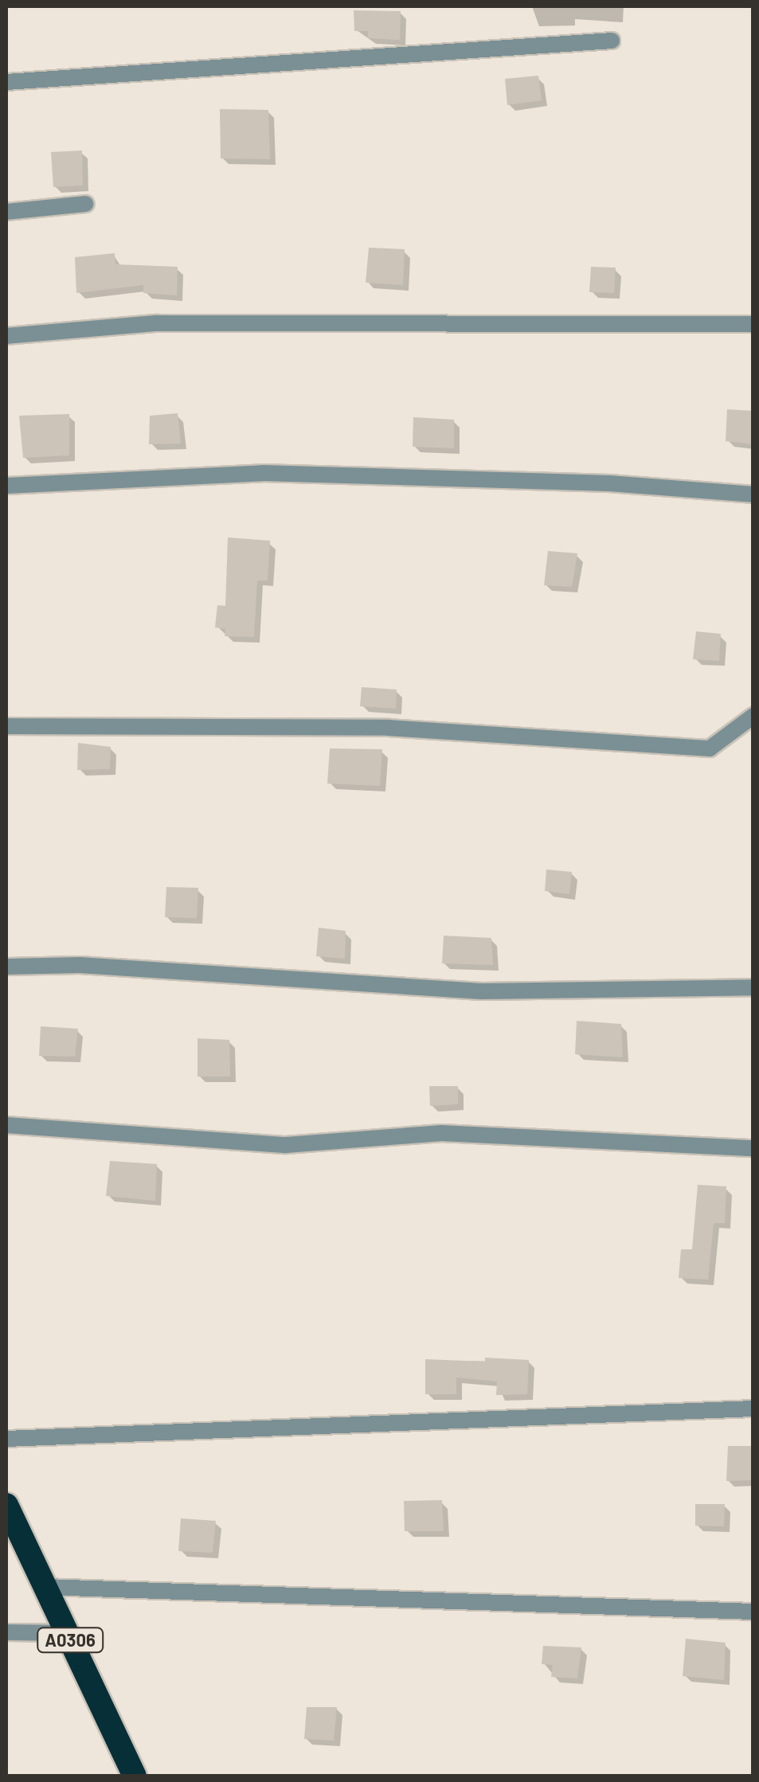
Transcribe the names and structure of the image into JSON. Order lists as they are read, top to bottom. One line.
{"streets":{"highway":["A0306"]}}
